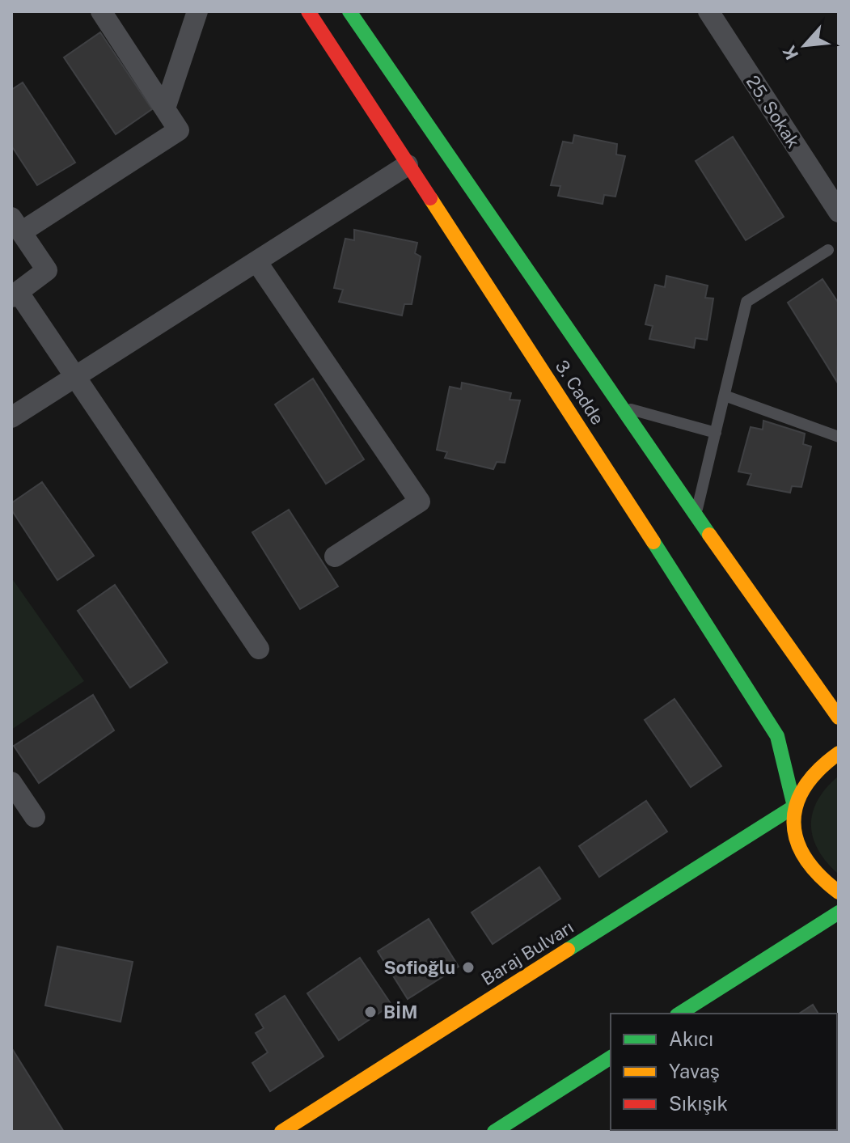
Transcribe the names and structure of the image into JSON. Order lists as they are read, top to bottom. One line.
{"streets":{"main road":["3. Cadde","Baraj Bulvarı"],"street":["25. Sokak"]},"crossings":[["3. Cadde","Baraj Bulvarı"]],"places":["Sofioğlu","BİM"],"legend":["Akıcı","Yavaş","Sıkışık"],"north":"bottom left"}
